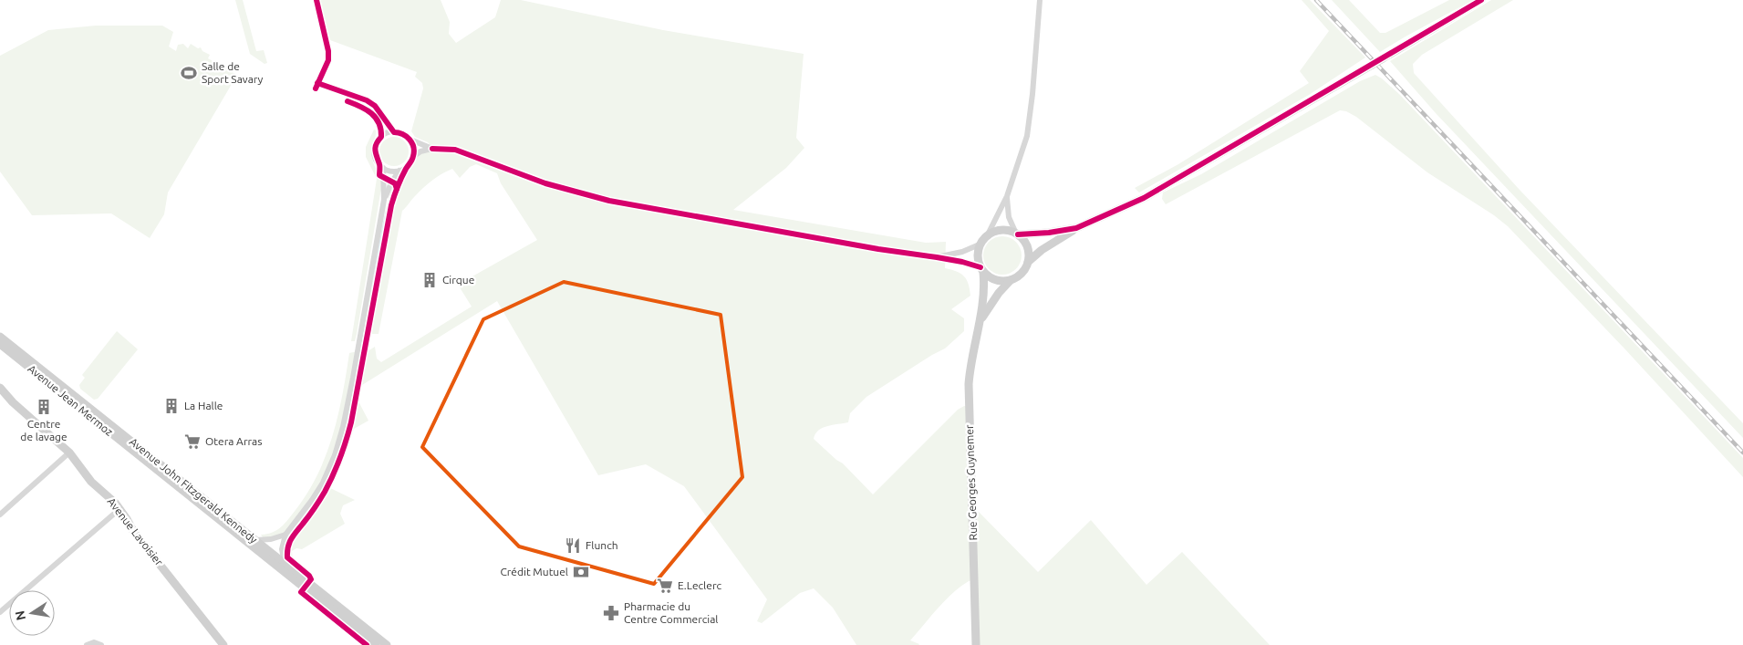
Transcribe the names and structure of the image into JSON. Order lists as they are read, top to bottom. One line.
{"streets":{"main road":["Avenue Jean Mermoz","Rue Georges Guynemer","Avenue John Fitzgerald Kennedy","Avenue Lavoisier"]},"places":{"sports":["Salle de Sport Savary"],"building":["Cirque","La Halle","Centre de lavage"],"supermarket":["Otera Arras","E.Leclerc"],"restaurant":["Flunch"],"bank":["Crédit Mutuel"],"pharmacy":["Pharmacie du Centre Commercial"]},"north":"left"}
